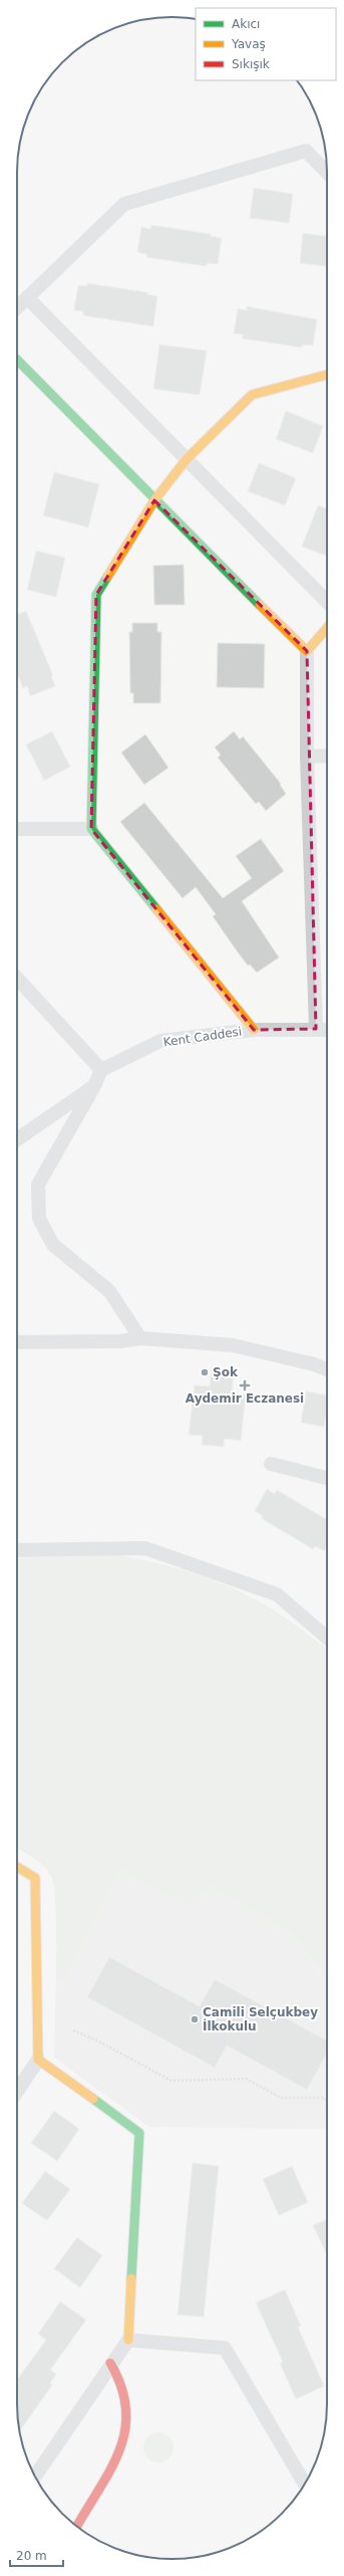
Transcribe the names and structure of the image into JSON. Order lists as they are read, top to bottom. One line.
{"streets":{"street":["Kent Caddesi"]},"places":{"other":["Şok","Camili Selçukbey İlkokulu"],"health":["Aydemir Eczanesi"]},"legend":["Akıcı","Yavaş","Sıkışık"],"scale_bar":"20 m"}
